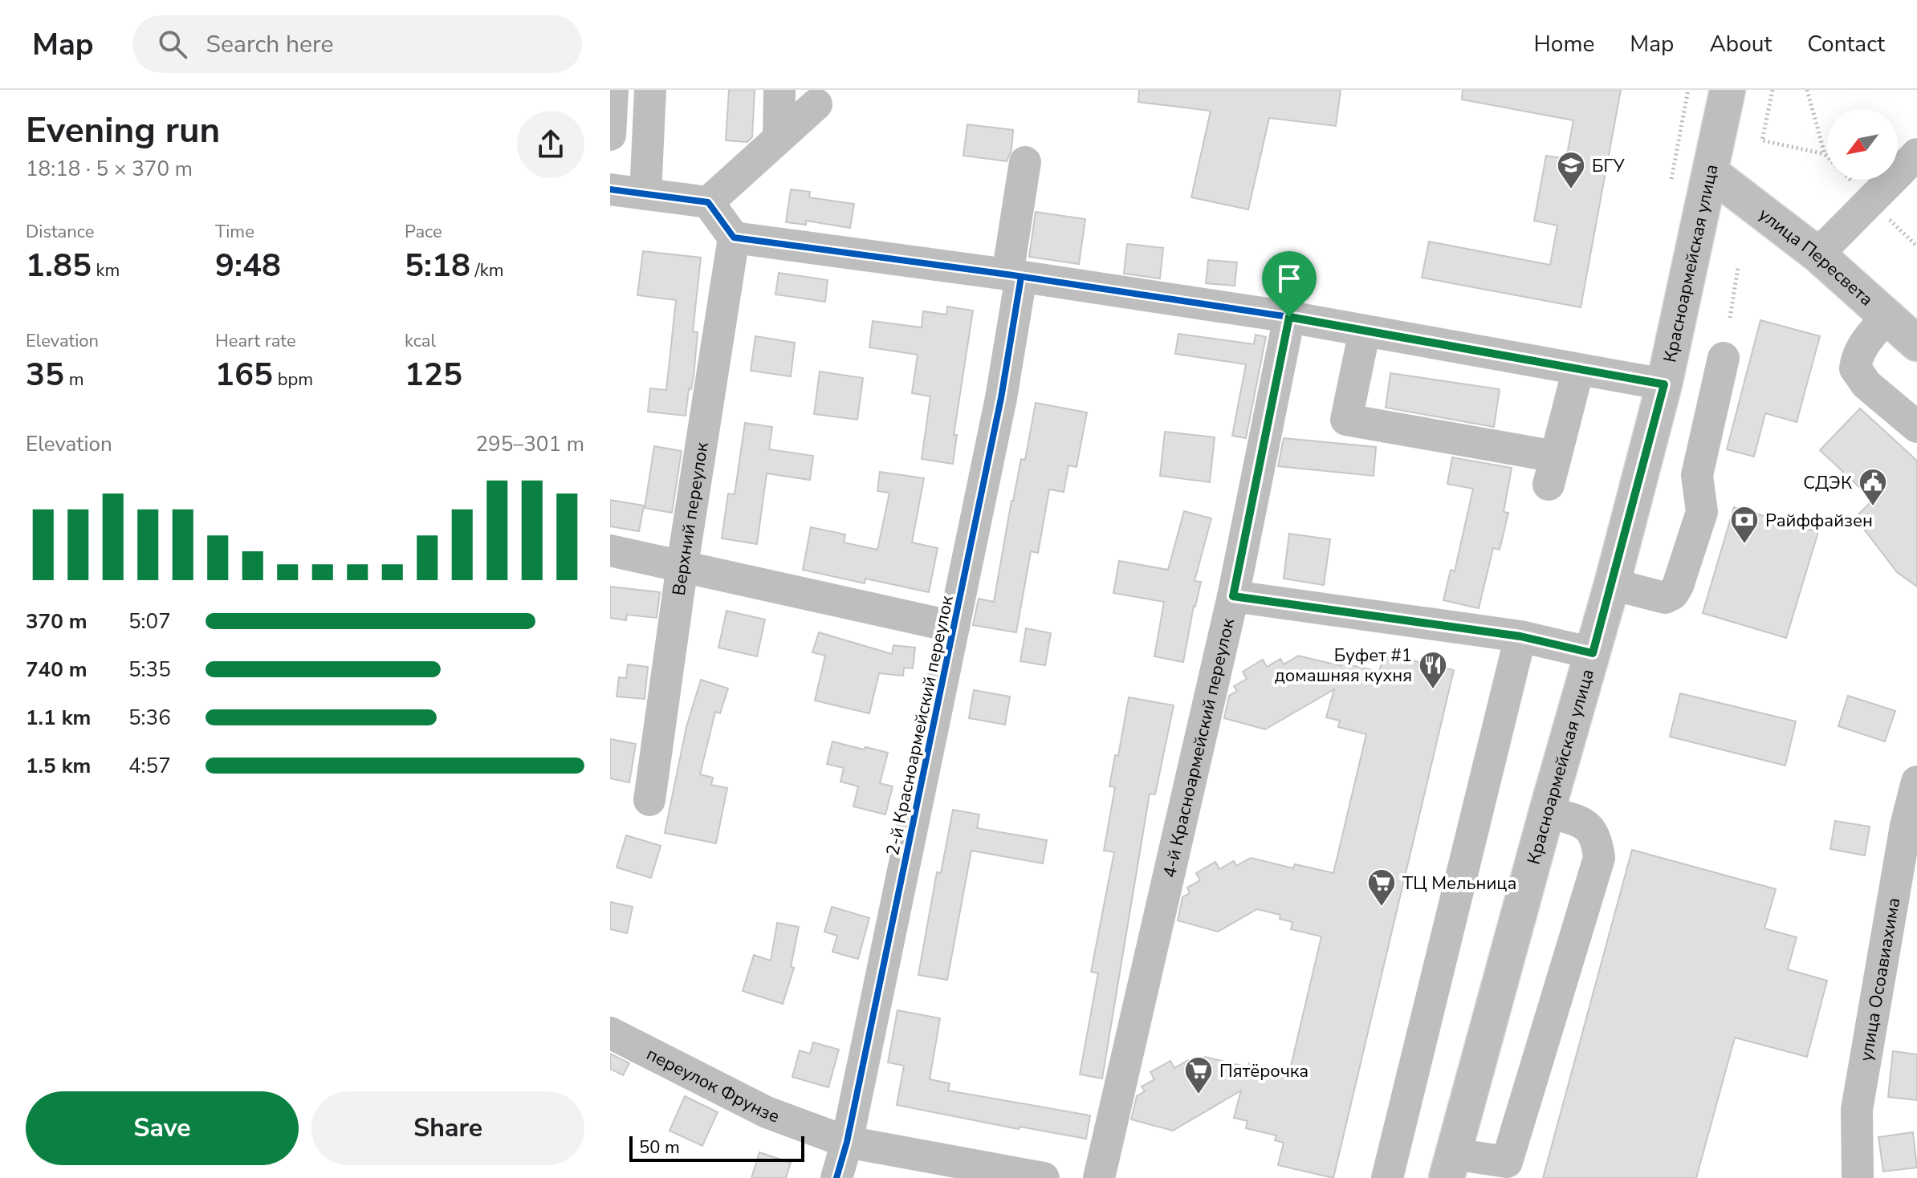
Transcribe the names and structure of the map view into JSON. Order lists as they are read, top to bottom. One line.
{"streets":{"main road":["улица Пересвета","Красноармейская улица"],"street":["Верхний переулок","2-й Красноармейский переулок","4-й Красноармейский переулок","улица Осоавиахима","переулок Фрунзе"]},"crossings":[["улица Пересвета","Красноармейская улица"],["2-й Красноармейский переулок","переулок Фрунзе"]],"places":{"school or university":["БГУ"],"public building":["СДЭК"],"bank":["Райффайзен"],"restaurant":["Буфет #1 домашняя кухня"],"supermarket":["ТЦ Мельница","Пятёрочка"]},"scale_bar":"50 m","north":"bottom left","page":{"header":"Map","search":"Search here","nav":["Home","Map","About","Contact"],"heading":["Evening run","18:18 · 5 × 370 m"],"stats":[["Distance","1.85 km"],["Time","9:48"],["Pace","5:18 /km"],["Elevation","35 m"],["Heart rate","165 bpm"],["kcal","125"]],"chart":["Elevation","295–301 m"],"list":[{"name":"370 m","note":"5:07"},{"name":"740 m","note":"5:35"},{"name":"1.1 km","note":"5:36"},{"name":"1.5 km","note":"4:57"}],"buttons":["Save","Share"],"scale":"50 m"}}
